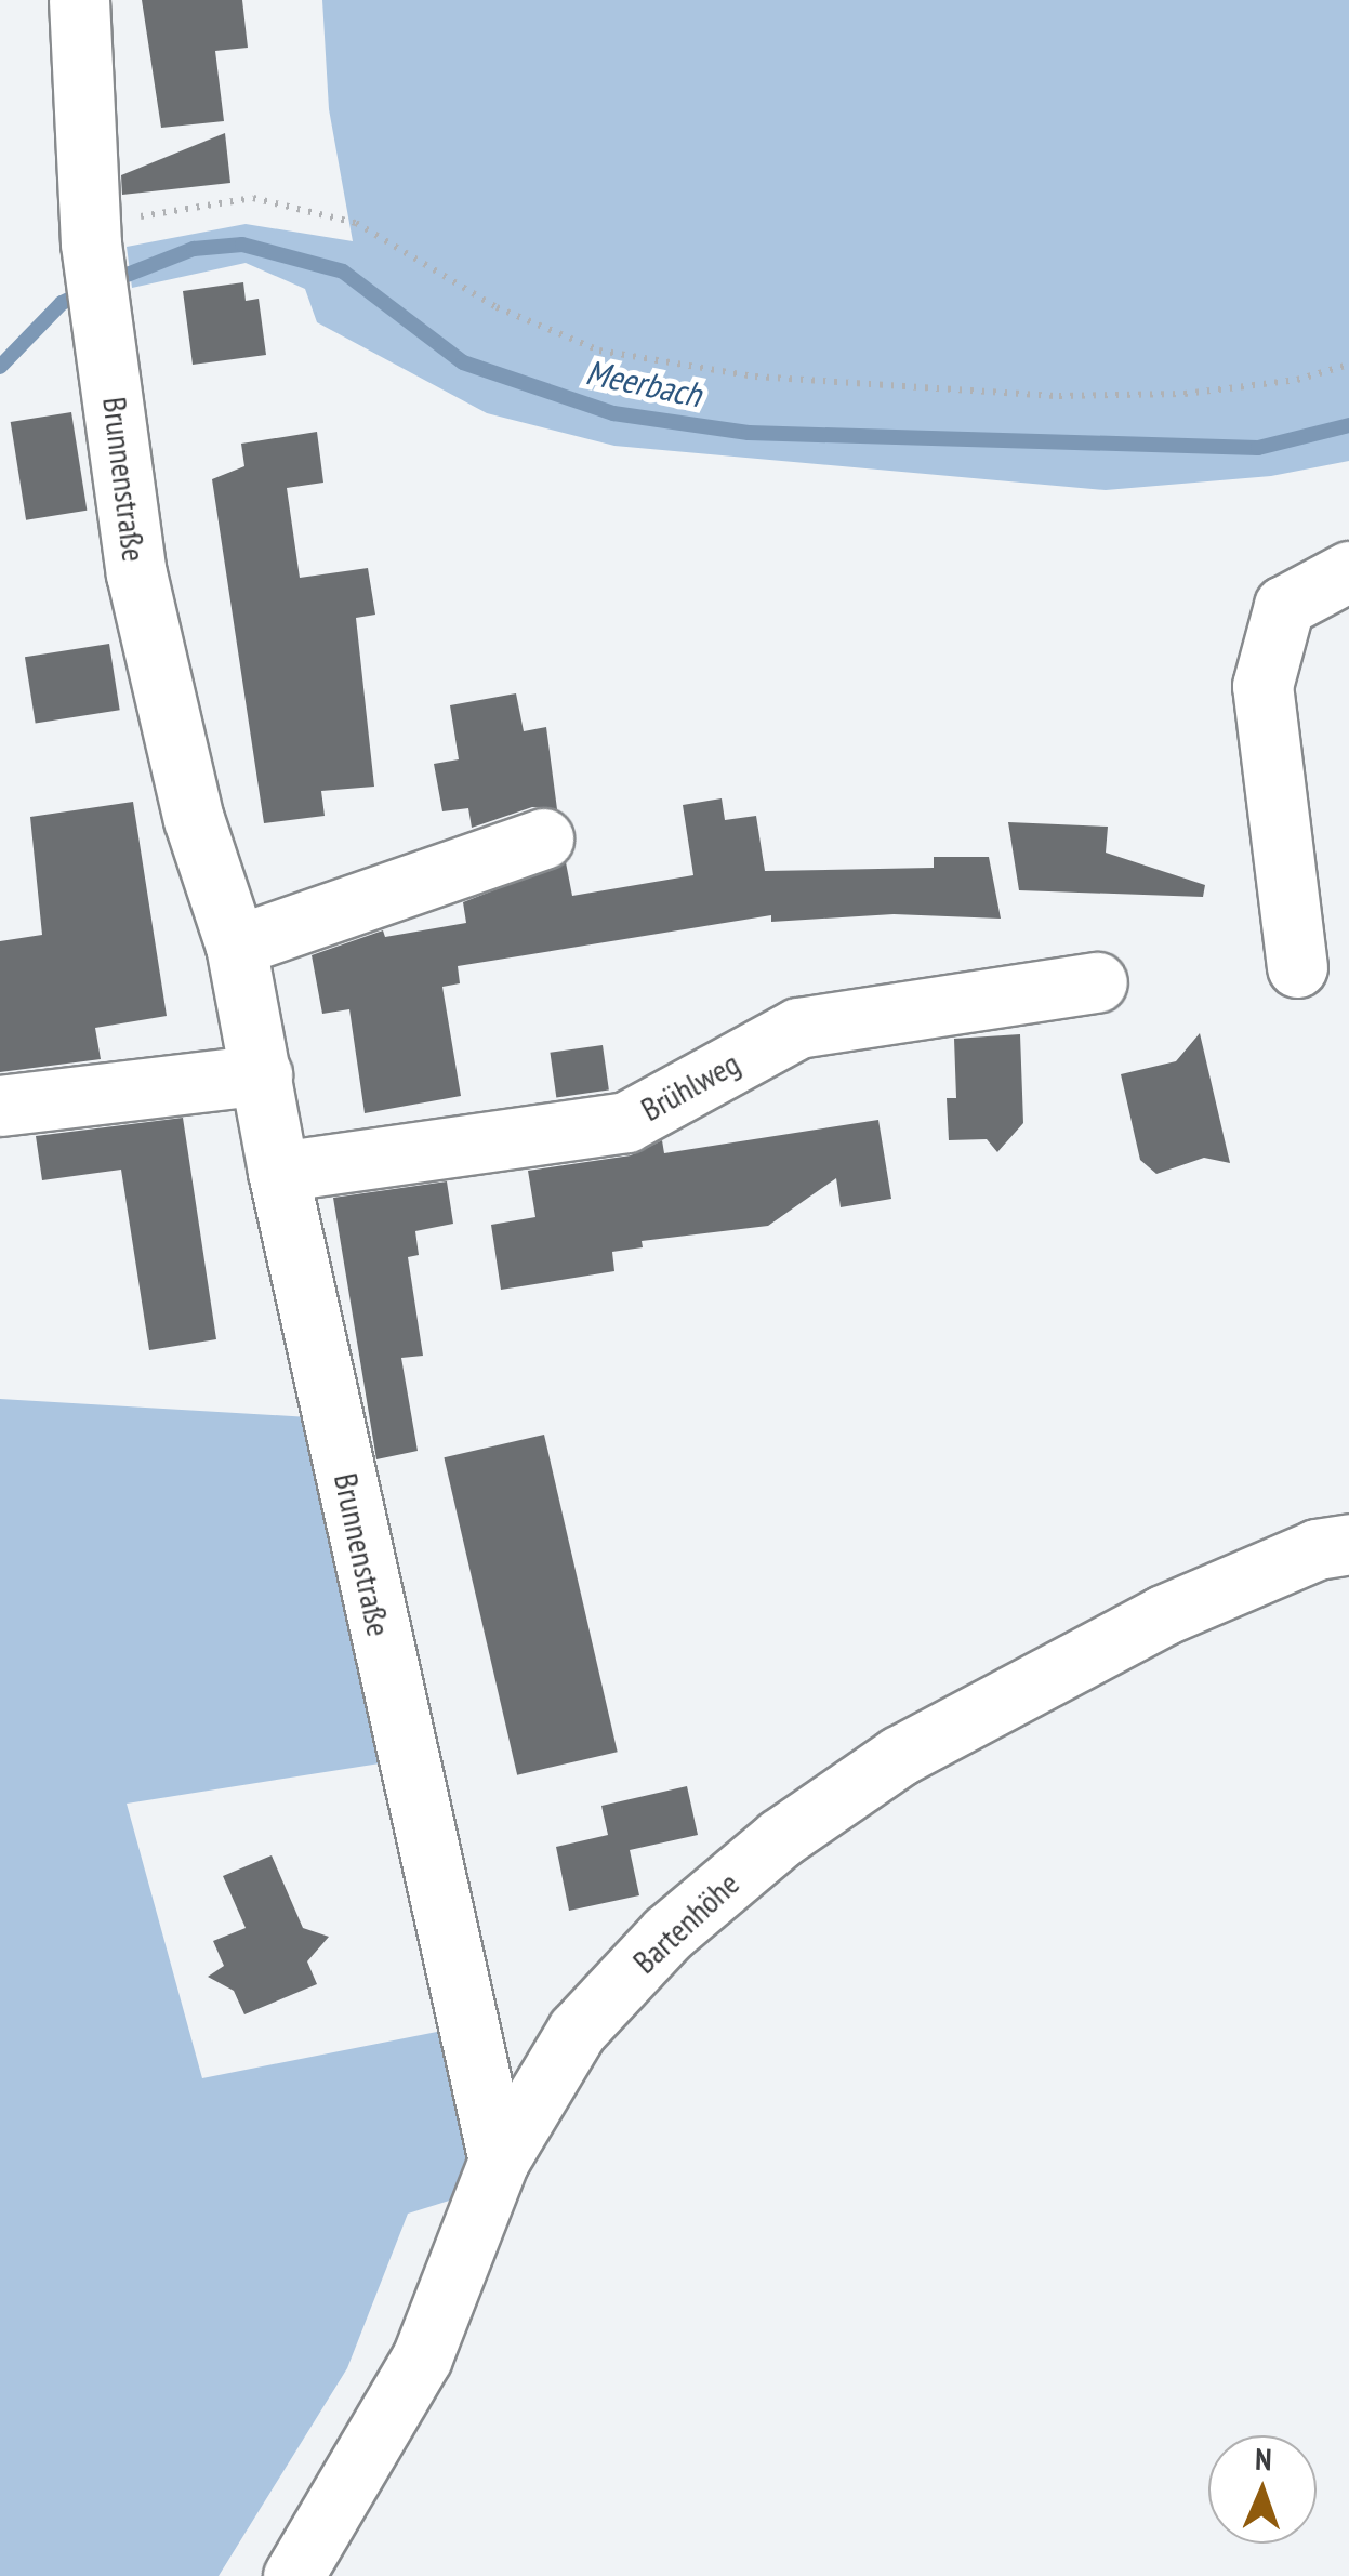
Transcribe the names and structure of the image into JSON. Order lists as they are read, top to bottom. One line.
{"streets":{"street":["Brunnenstraße","Brühlweg","Bartenhöhe"]},"crossings":[["Brunnenstraße","Brühlweg"],["Brunnenstraße","Bartenhöhe"]],"water":["Meerbach"],"north":"top"}
